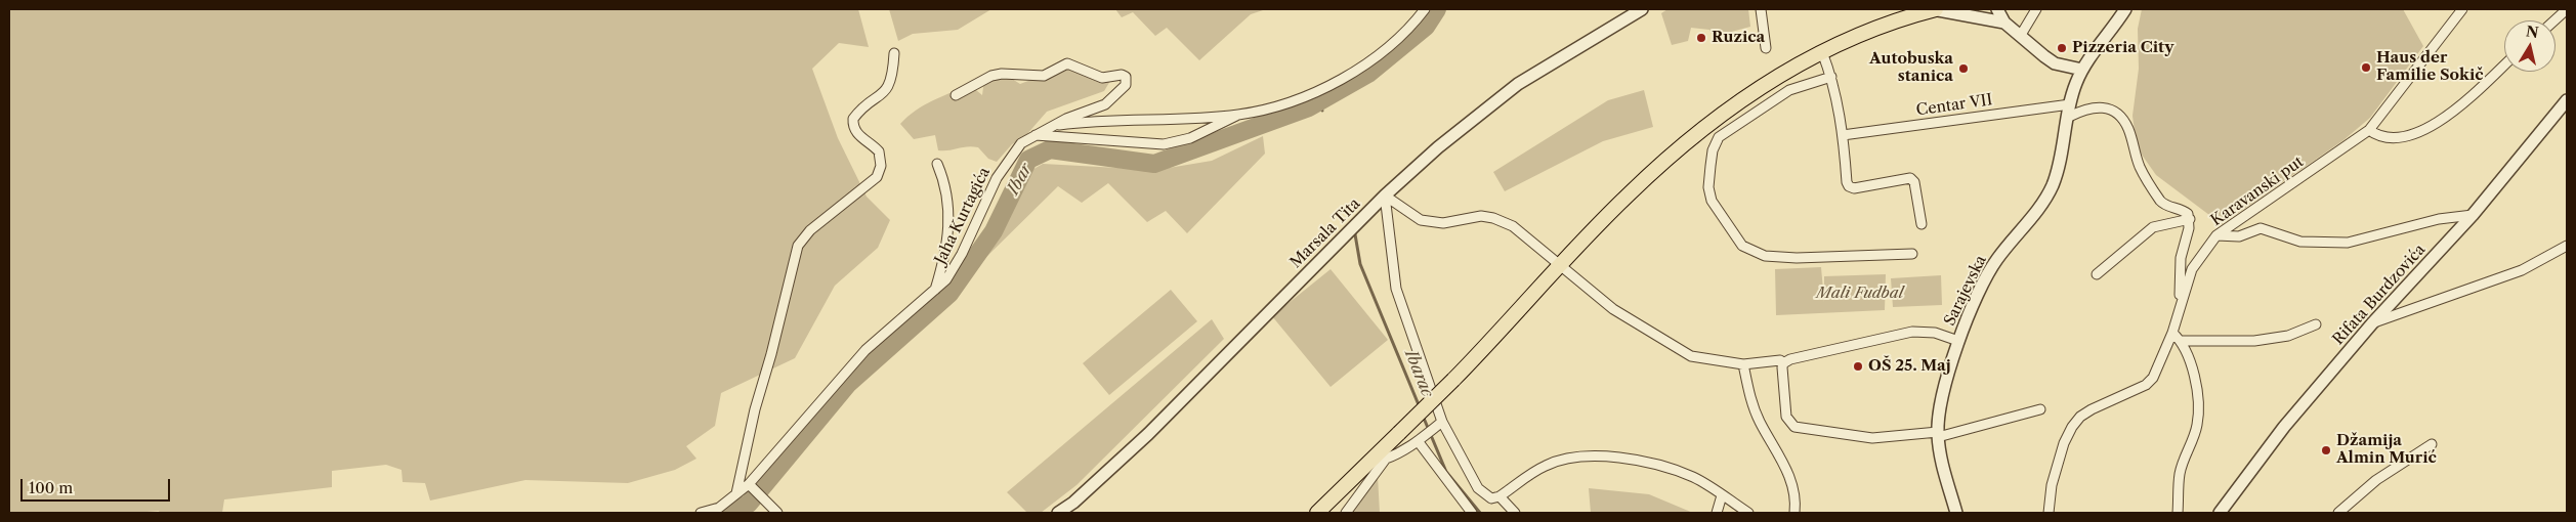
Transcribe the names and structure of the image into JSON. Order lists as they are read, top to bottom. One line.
{"streets":{"street":["Centar VII","Karavanski put","Jaha Kurtagića","Marsala Tita","Sarajevska","Rifata Burdzovića"]},"crossings":[["Centar VII","Sarajevska"]],"water":["Ibar","Ibarac"],"parks":["Mali Fudbal"],"places":["Ruzica","Pizzeria City","Haus der Familie Sokič","Autobuska stanica","OŠ 25. Maj","Džamija Almin Murić"],"scale_bar":"100 m","north":"top"}
